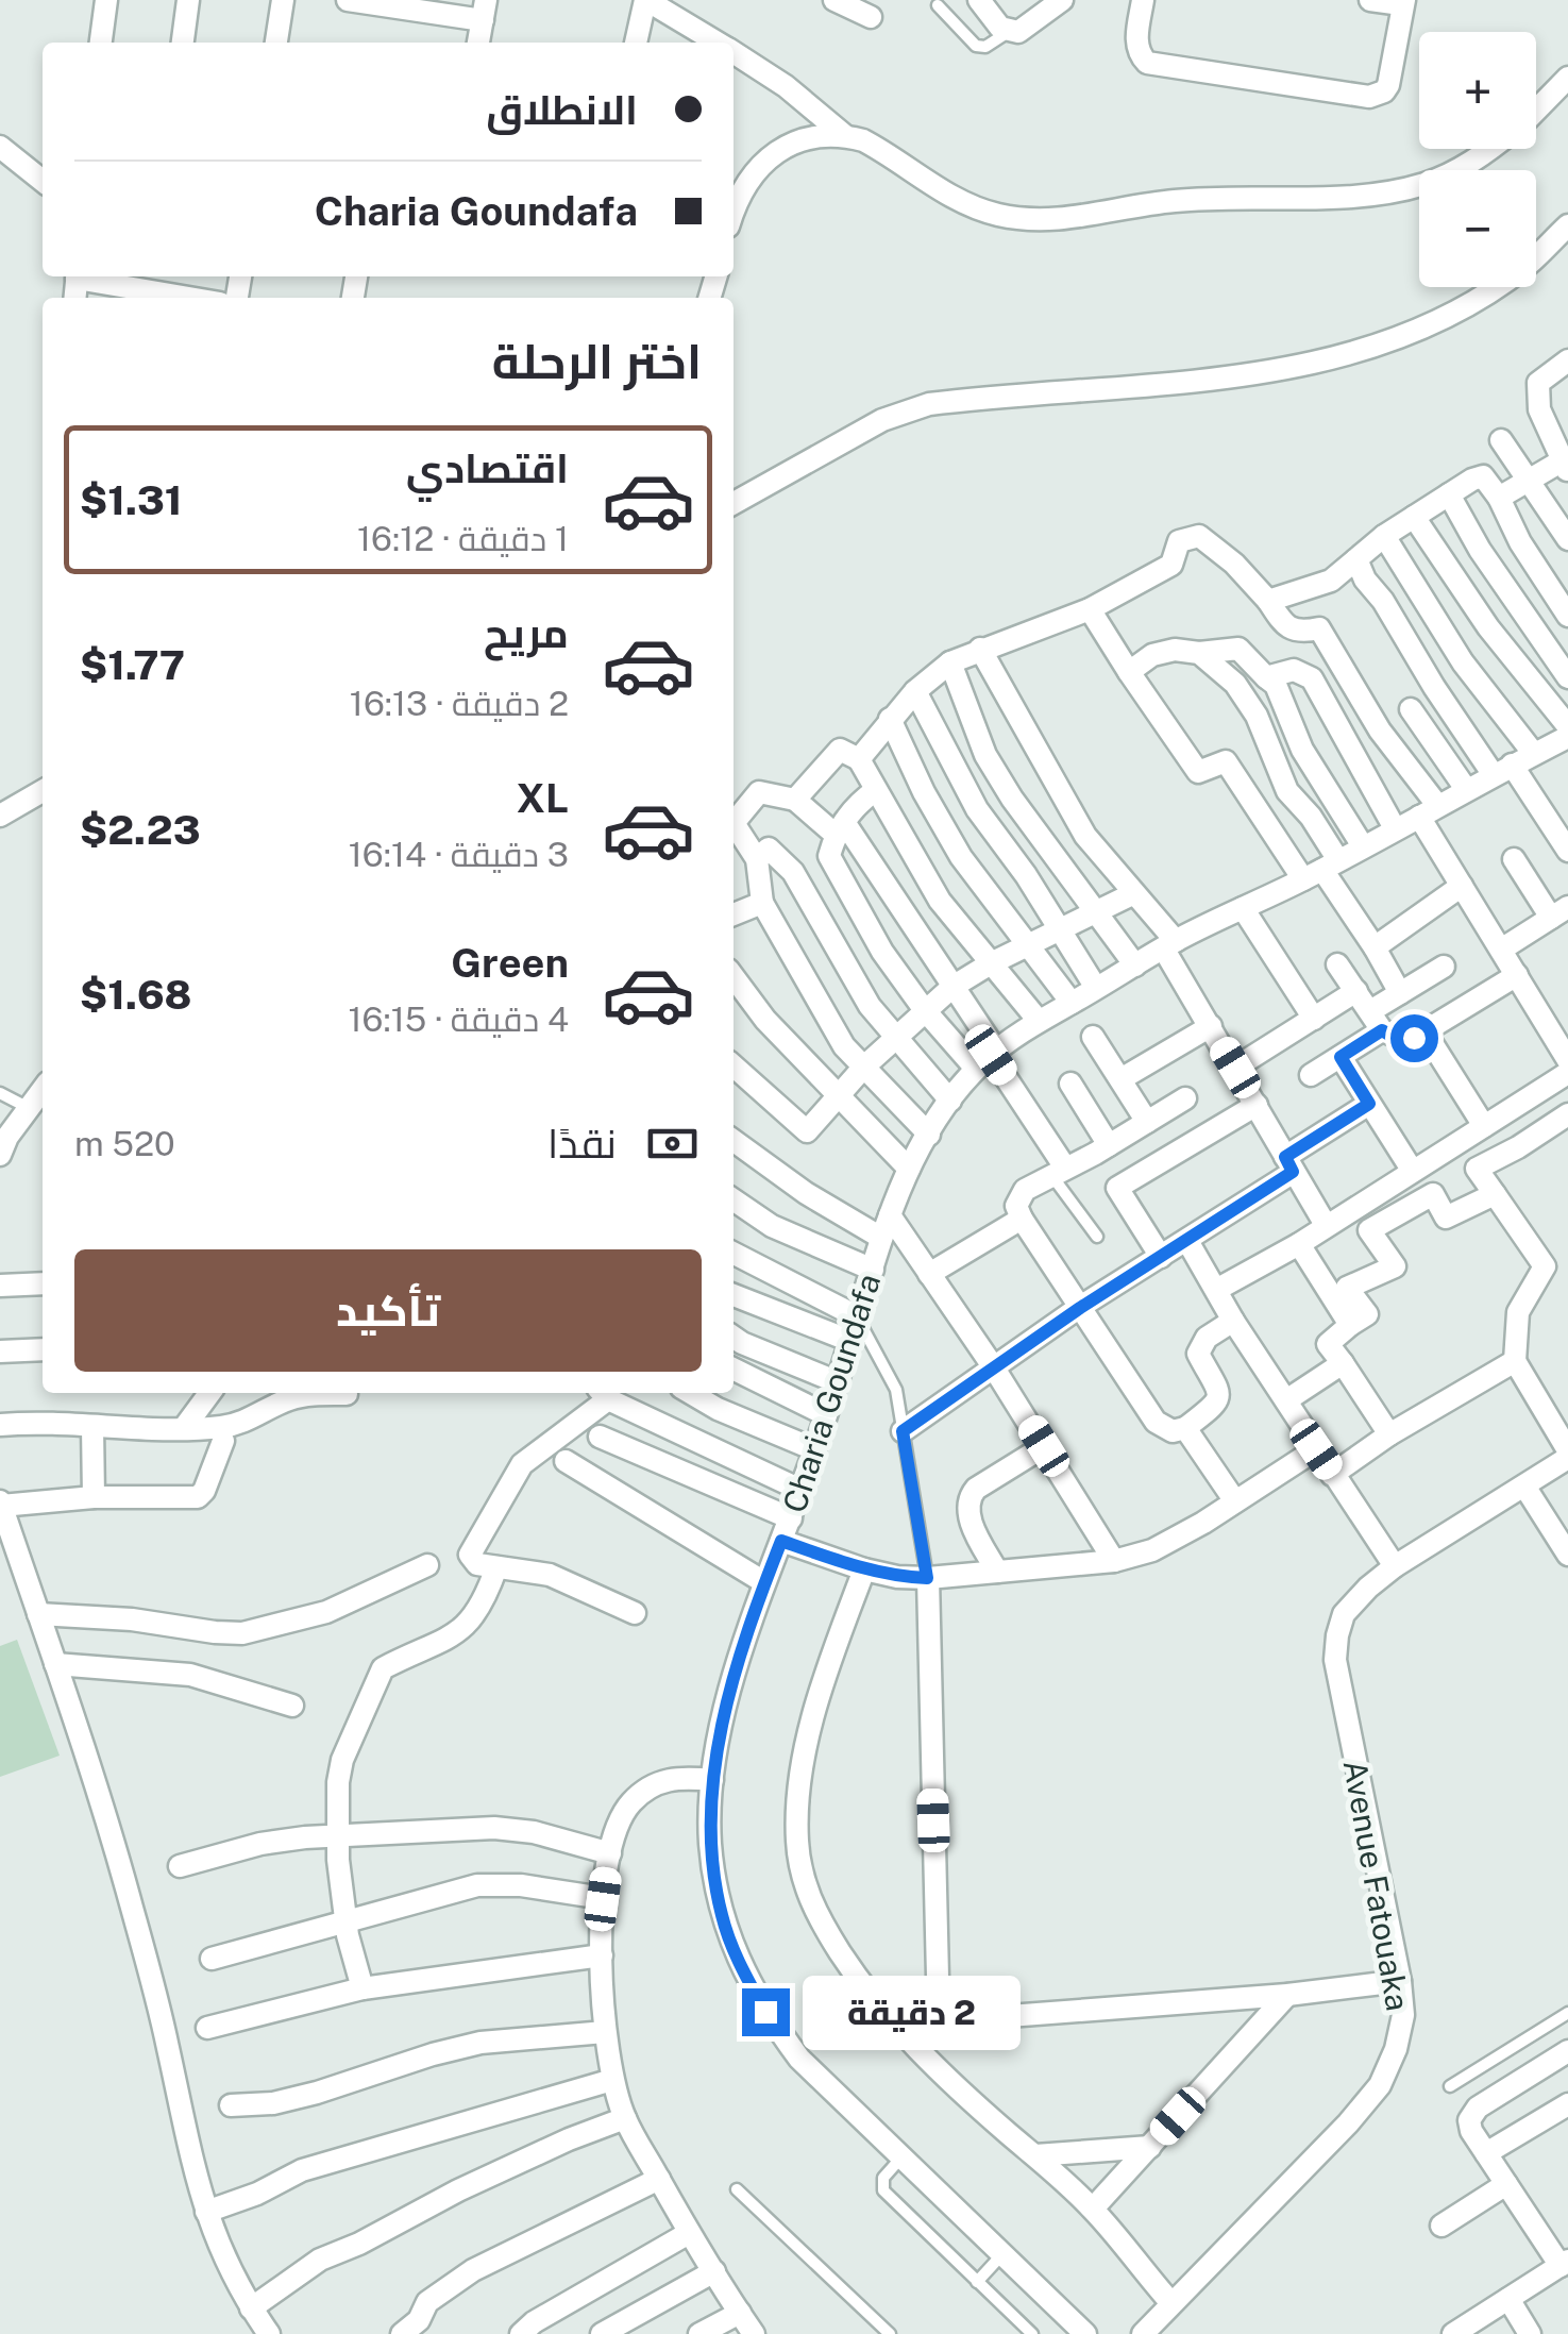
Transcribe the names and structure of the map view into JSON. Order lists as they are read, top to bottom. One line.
{"streets":{"street":["Charia Goundafa","Avenue Fatouaka"]},"page":{"map_buttons":["+","−"],"banner":["الانطلاق","Charia Goundafa"],"heading":"اختر الرحلة","list":[{"name":"اقتصادي","note":"1 دقيقة · 16:12","value":"$1.31"},{"name":"مريح","note":"2 دقيقة · 16:13","value":"$1.77"},{"name":"XL","note":"3 دقيقة · 16:14","value":"$2.23"},{"name":"Green","note":"4 دقيقة · 16:15","value":"$1.68"}],"pay":["نقدًا","520 m"],"buttons":"تأكيد","bubble":"2 دقيقة"}}
